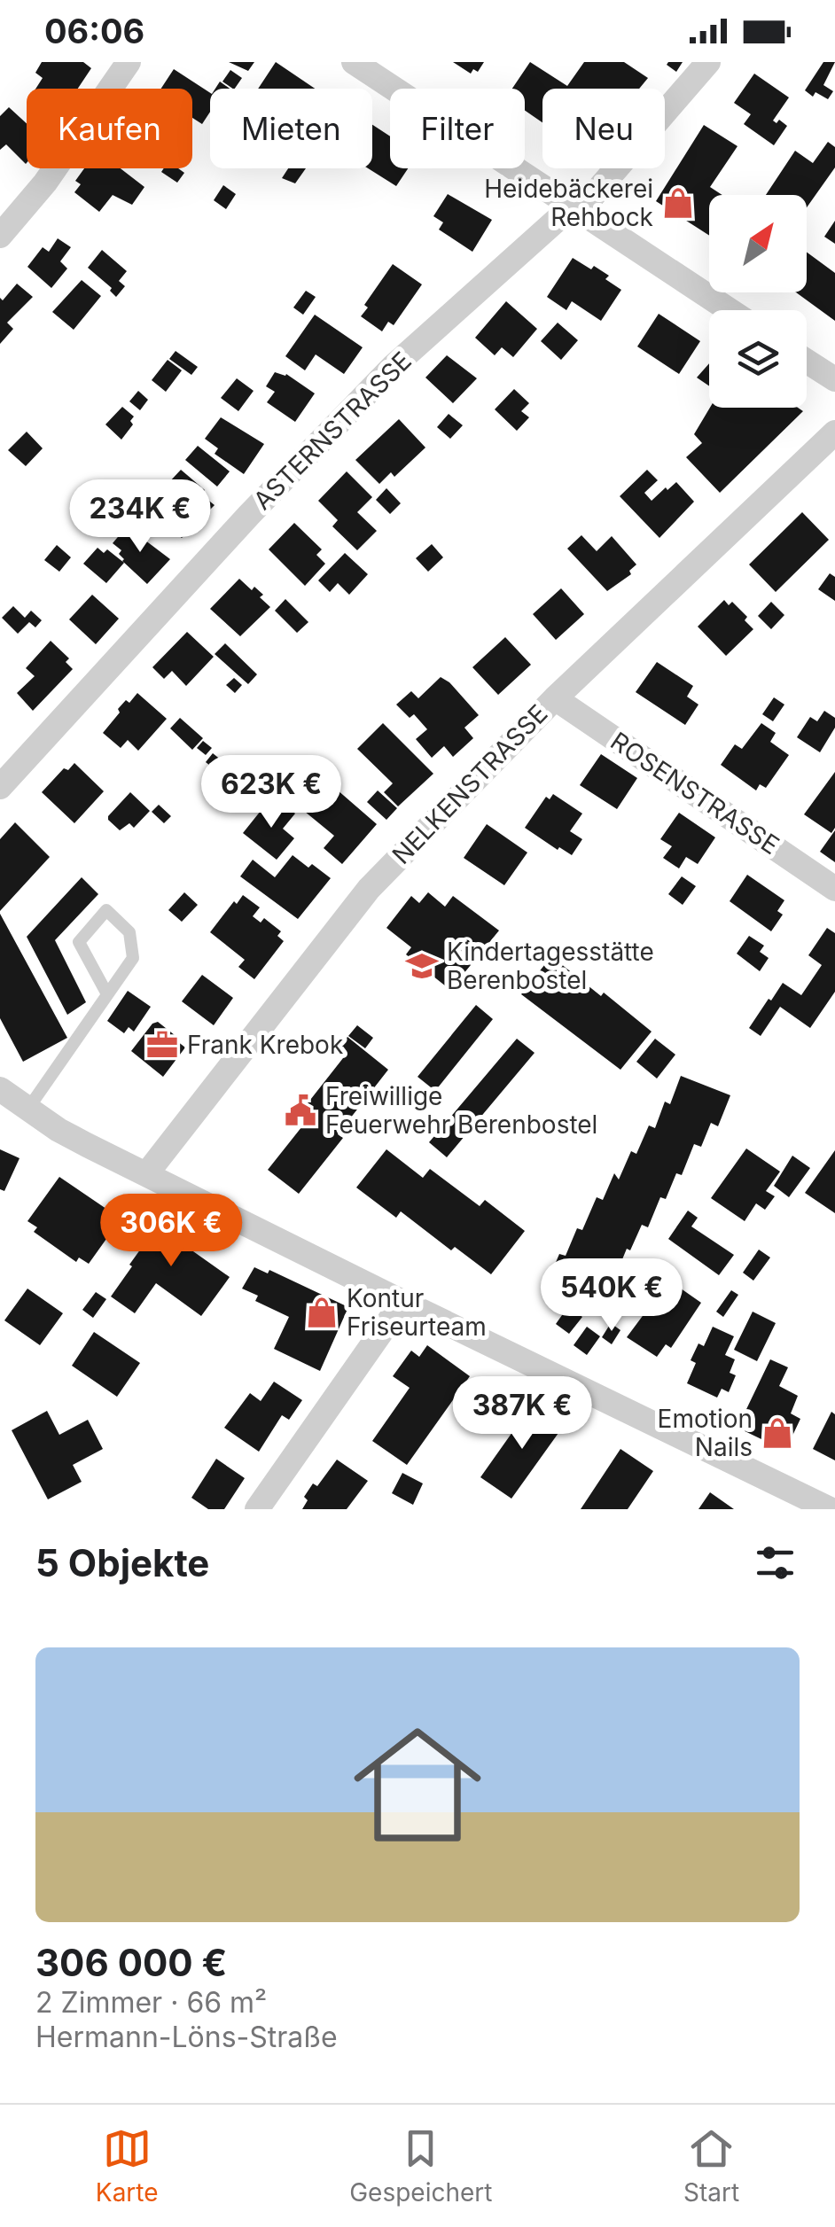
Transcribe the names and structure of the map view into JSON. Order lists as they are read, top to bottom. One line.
{"streets":{"street":["ASTERNSTRASSE","NELKENSTRASSE","ROSENSTRASSE"]},"crossings":[["NELKENSTRASSE","ROSENSTRASSE"]],"places":{"shop":["Heidebäckerei Rehbock","Kontur Friseurteam","Emotion Nails"],"school or university":["Kindertagesstätte Berenbostel"],"office":["Frank Krebok"],"public building":["Freiwillige Feuerwehr Berenbostel"]},"north":"top right","page":{"status":"06:06","chip":["Kaufen","Mieten","Filter","Neu"],"price":["234K €","623K €","306K €","540K €","387K €"],"heading":"5 Objekte","list":[{"name":"306 000 €","note":"2 Zimmer · 66 m² · Hermann-Löns-Straße"}],"tabs":["Karte","Gespeichert","Start"]}}
